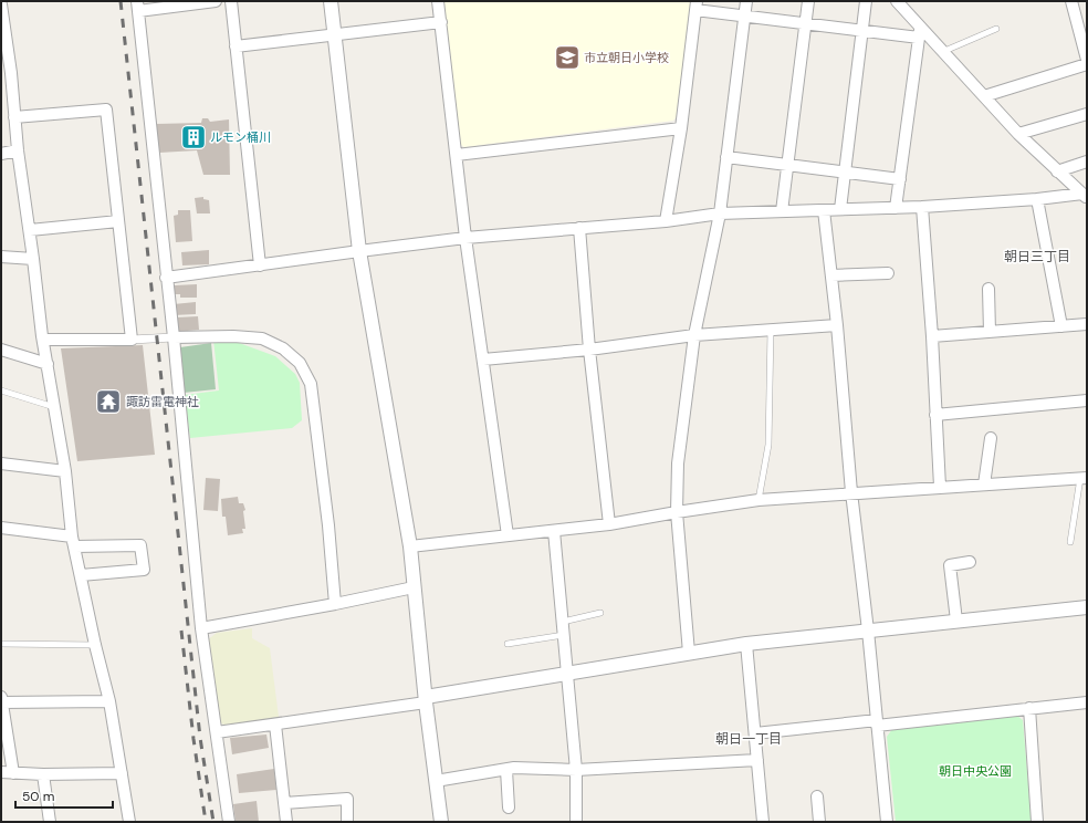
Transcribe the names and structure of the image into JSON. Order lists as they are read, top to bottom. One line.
{"districts":["朝日三丁目","朝日一丁目"],"parks":["朝日中央公園"],"places":{"school or university":["市立朝日小学校"],"building":["ルモン桶川"],"temple":["諏訪雷電神社"]},"scale_bar":"50 m"}
